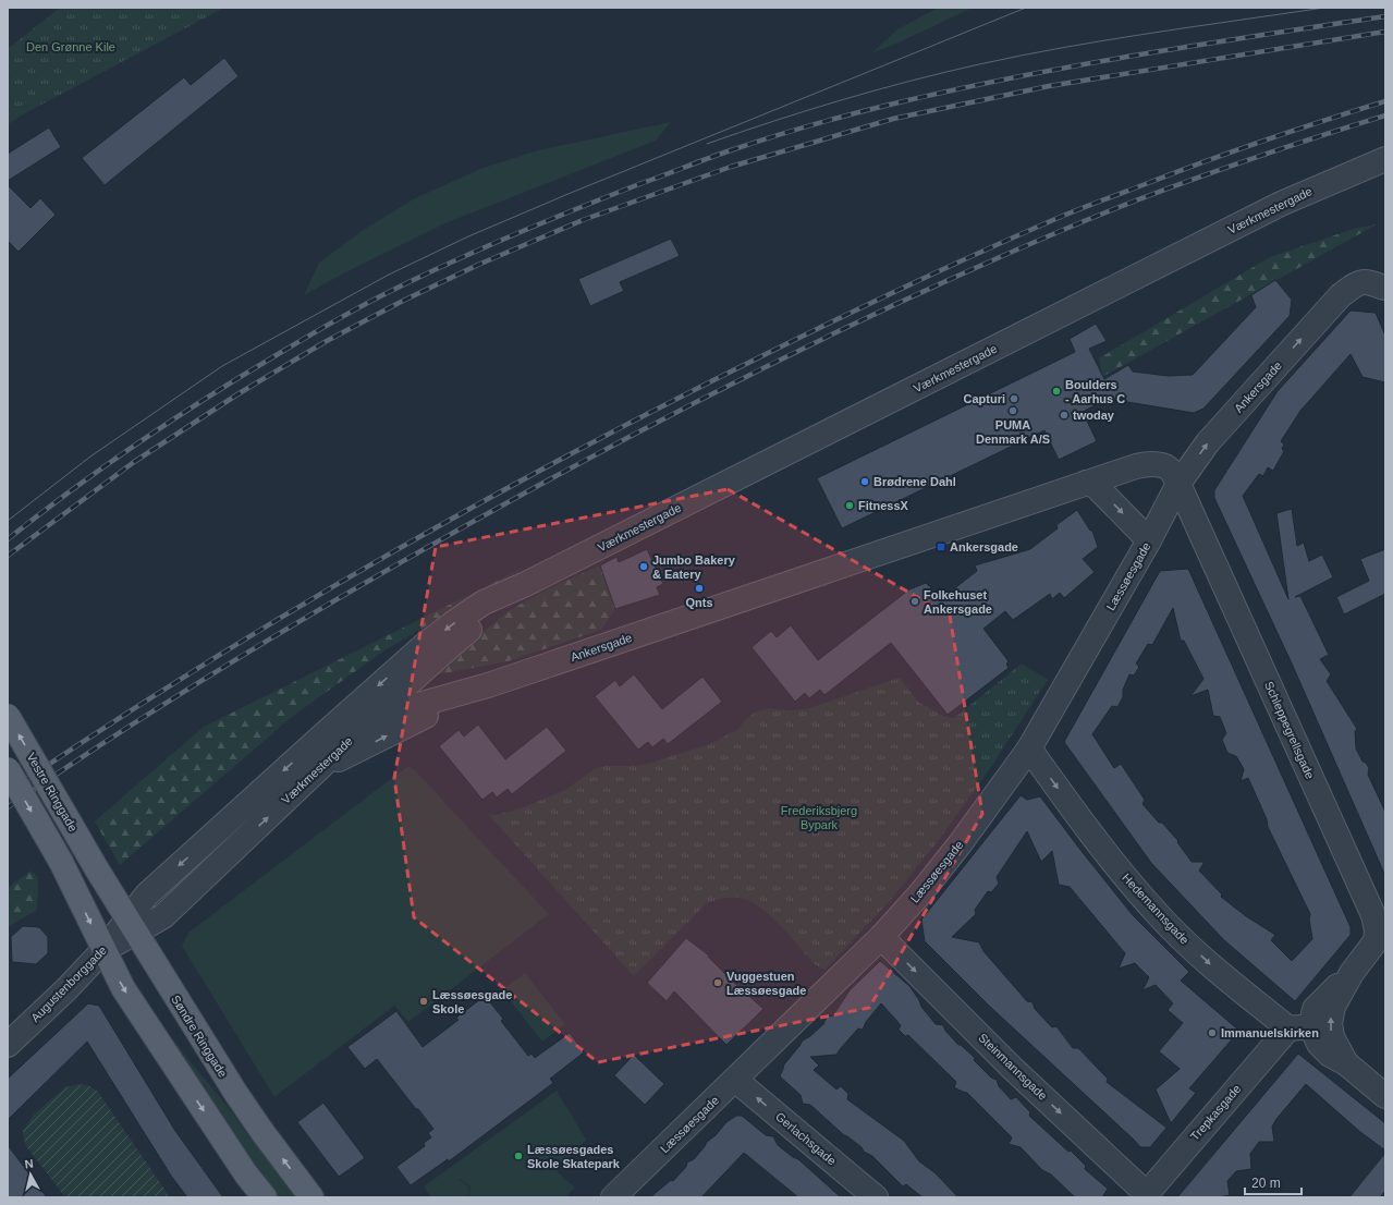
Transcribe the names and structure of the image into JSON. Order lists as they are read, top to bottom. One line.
{"streets":{"main road":["Vestre Ringgade","Søndre Ringgade"],"street":["Værkmestergade","Ankersgade","Læssøesgade","Schleppegrellsgade","Hedemannsgade","Augustenborggade","Steinmannsgade","Trepkasgade","Gerlachsgade"]},"crossings":[["Værkmestergade","Ankersgade"],["Værkmestergade","Augustenborggade"],["Værkmestergade","Søndre Ringgade"],["Ankersgade","Læssøesgade"],["Ankersgade","Schleppegrellsgade"],["Læssøesgade","Schleppegrellsgade"],["Læssøesgade","Hedemannsgade"],["Læssøesgade","Steinmannsgade"],["Læssøesgade","Gerlachsgade"],["Vestre Ringgade","Søndre Ringgade"],["Hedemannsgade","Trepkasgade"],["Steinmannsgade","Trepkasgade"]],"one_way":["Hedemannsgade","Steinmannsgade","Gerlachsgade"],"parks":["Den Grønne Kile","Frederiksbjerg Bypark"],"places":{"other":["Boulders - Aarhus C","Capturi","PUMA Denmark A/S","twoday","Brødrene Dahl","FitnessX","Jumbo Bakery & Eatery","Qnts","Folkehuset Ankersgade","Vuggestuen Læssøesgade","Læssøesgade Skole","Immanuelskirken","Læssøesgades Skole Skatepark"],"transit":["Ankersgade"]},"scale_bar":"20 m","north":"top"}
